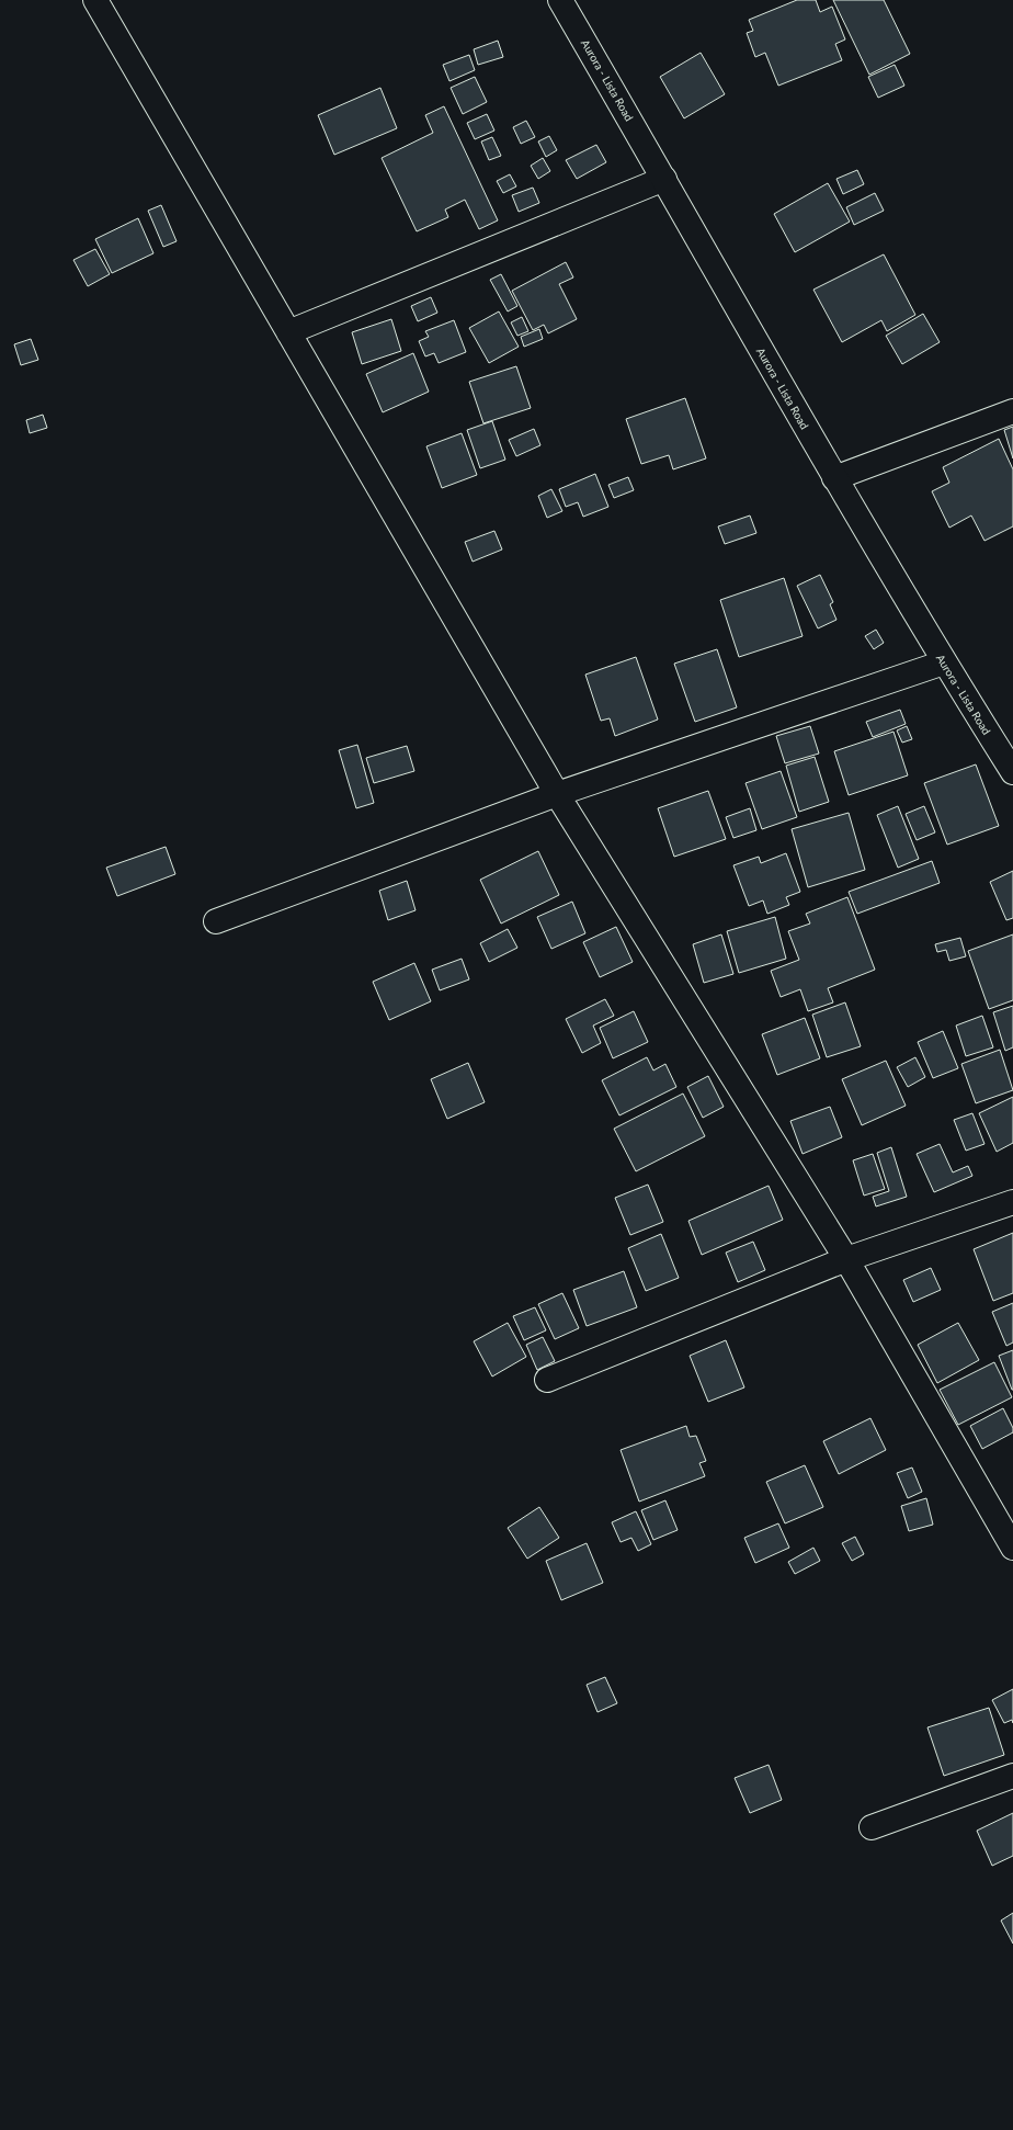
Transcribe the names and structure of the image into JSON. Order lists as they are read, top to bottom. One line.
{"streets":{"street":["Aurora - Lista Road"]}}
